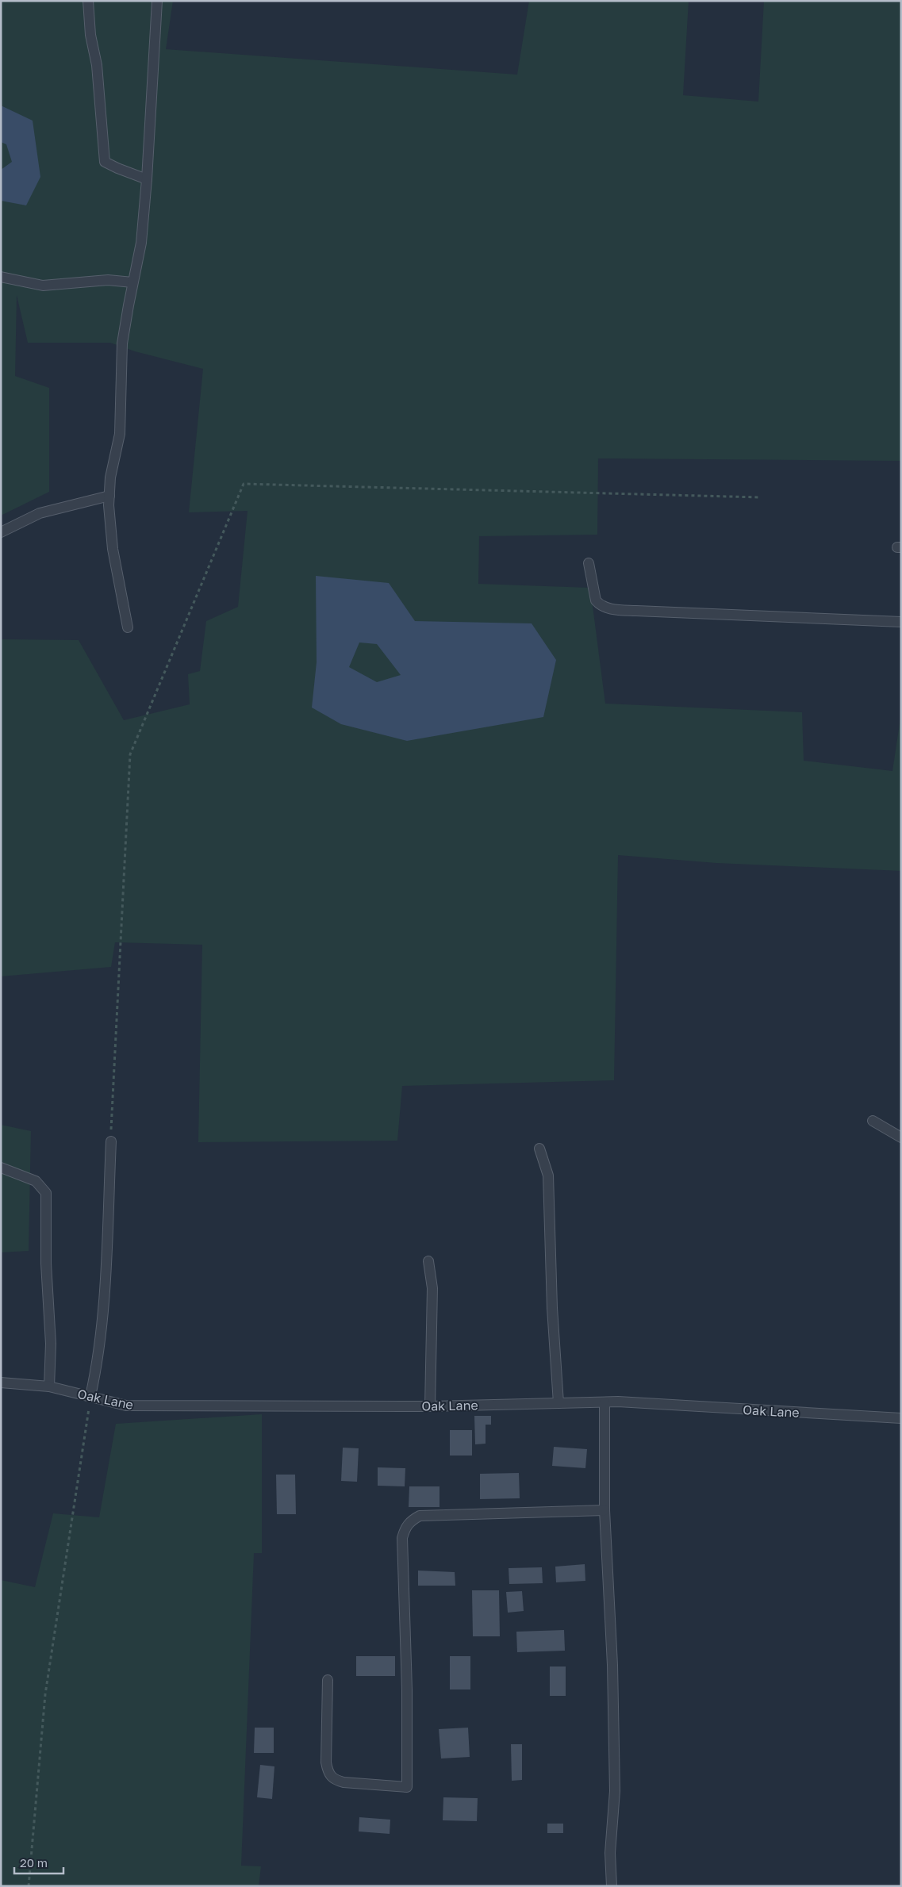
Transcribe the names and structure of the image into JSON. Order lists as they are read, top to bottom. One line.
{"streets":{"lane":["Oak Lane"]},"scale_bar":"20 m"}
